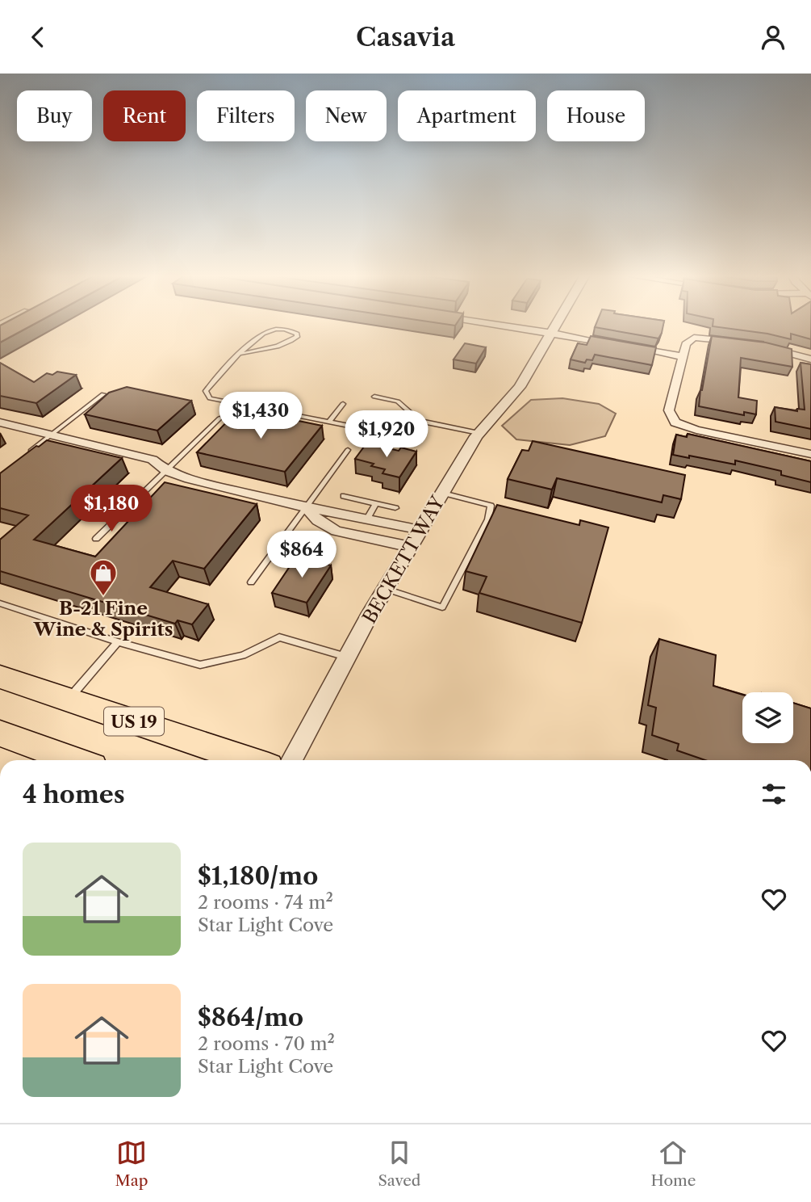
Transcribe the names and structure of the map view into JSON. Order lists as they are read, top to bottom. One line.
{"streets":{"highway":["US 19"],"street":["BECKETT WAY"]},"places":{"shop":["B-21 Fine Wine & Spirits"]},"page":{"header":"Casavia","chip":["Buy","Rent","Filters","New","Apartment","House"],"price":["$1,430","$1,920","$1,180","$864"],"heading":"4 homes","list":[{"name":"$1,180/mo","note":"2 rooms · 74 m² · Star Light Cove"},{"name":"$864/mo","note":"2 rooms · 70 m² · Star Light Cove"}],"tabs":["Map","Saved","Home"]}}
